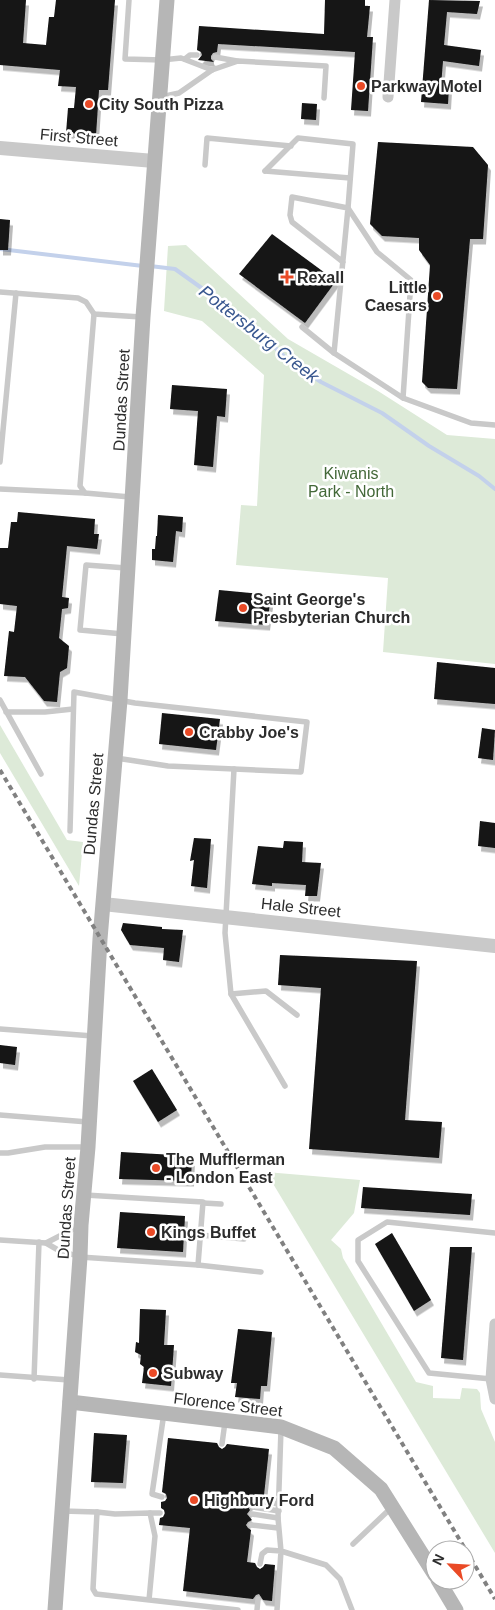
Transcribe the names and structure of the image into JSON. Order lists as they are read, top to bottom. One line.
{"streets":{"main road":["Dundas Street","Florence Street"],"street":["First Street","Hale Street"]},"crossings":[["First Street","Dundas Street"],["Dundas Street","Hale Street"],["Dundas Street","Florence Street"]],"water":["Pottersburg Creek"],"parks":["Kiwanis Park - North"],"places":{"other":["Parkway Motel","City South Pizza","Little Caesars","Saint George's Presbyterian Church","Crabby Joe's","The Mufflerman - London East","Kings Buffet","Subway","Highbury Ford"],"health":["Rexall"]},"north":"top left"}
